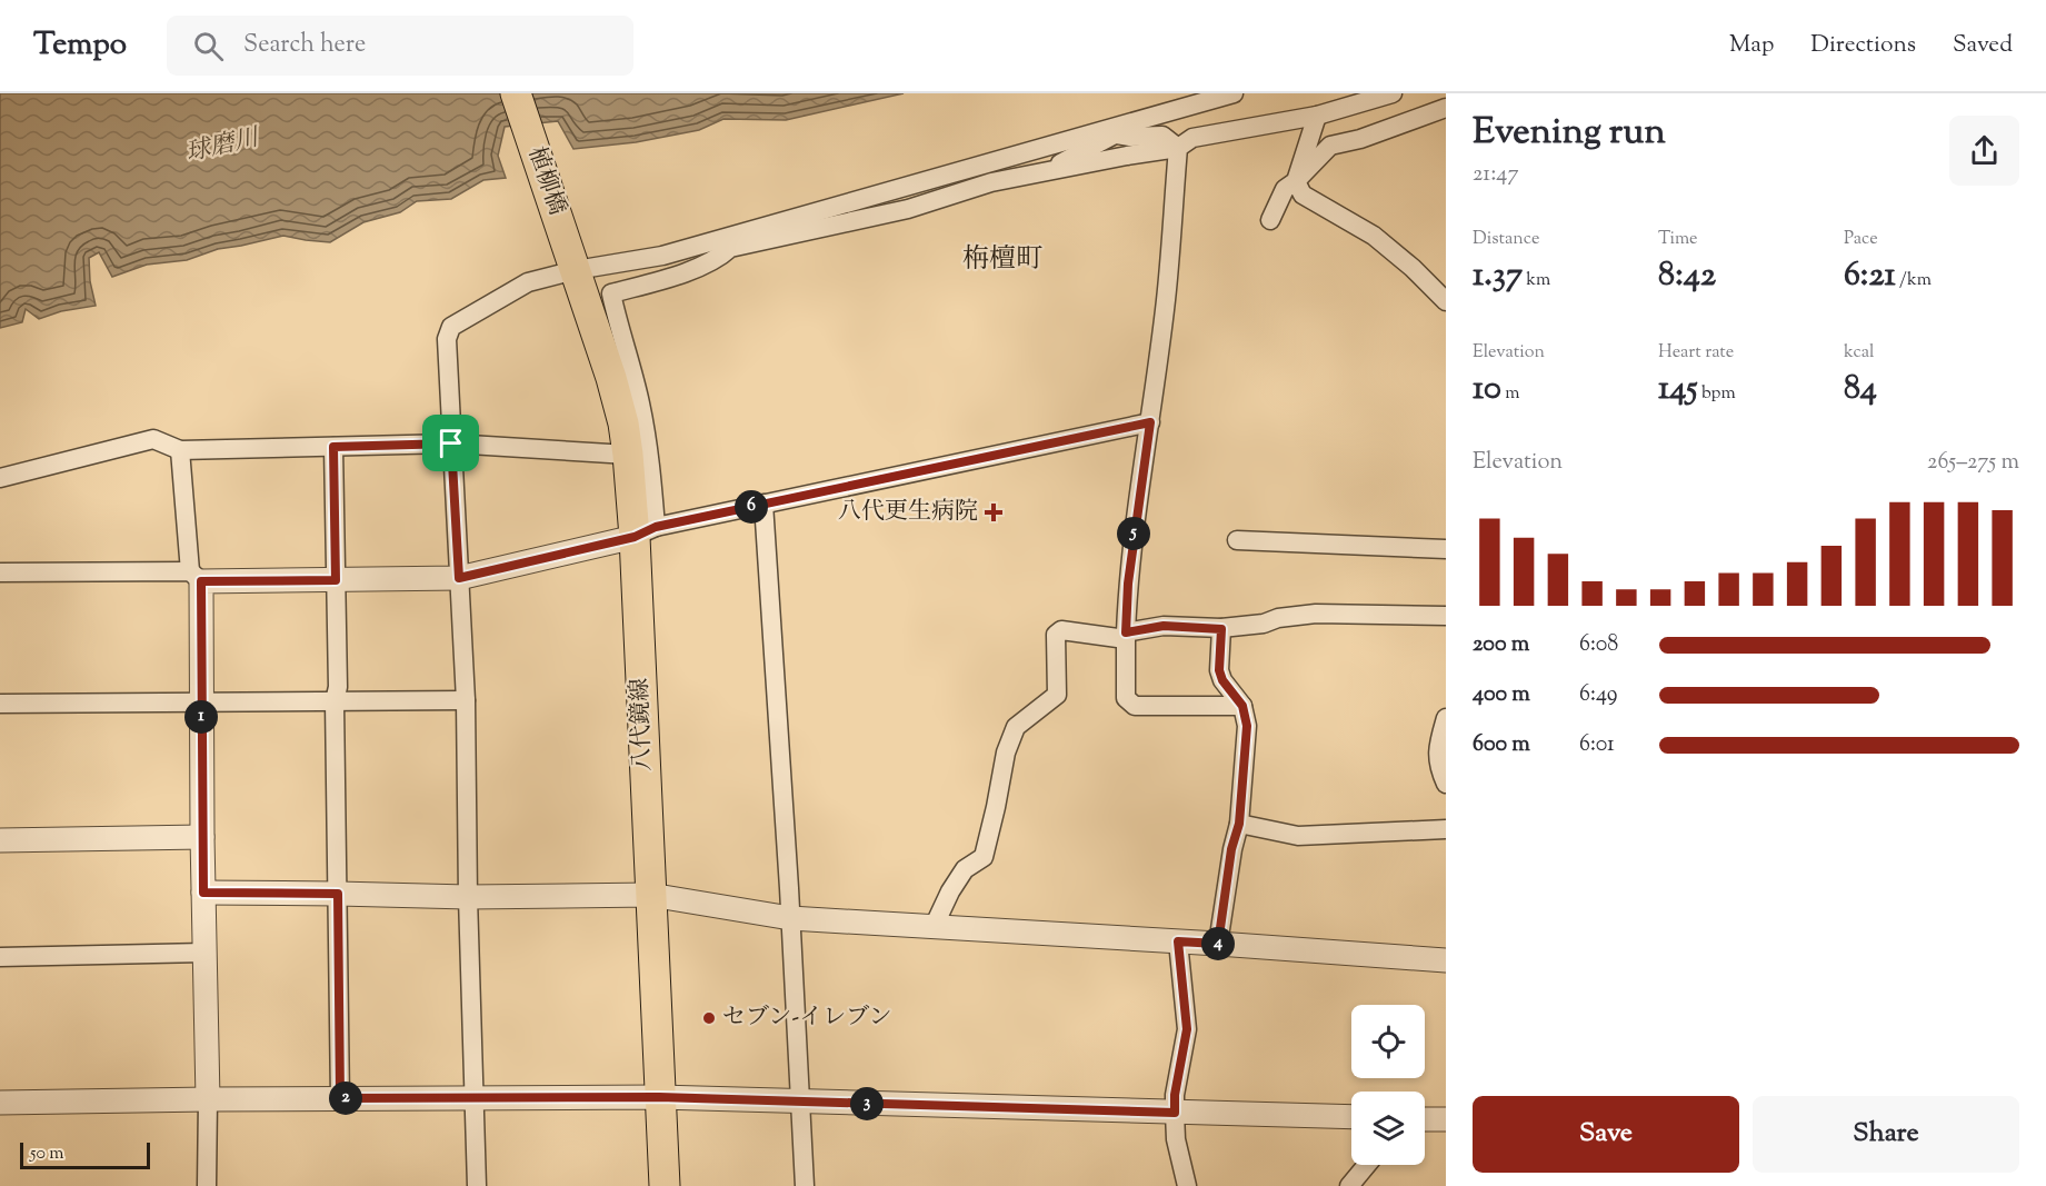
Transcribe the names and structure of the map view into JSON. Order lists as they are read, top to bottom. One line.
{"streets":{"main road":["植柳橋","八代鏡線"]},"crossings":[["植柳橋","八代鏡線"]],"districts":["栴檀町"],"water":["球磨川"],"places":{"health":["八代更生病院"],"other":["セブン-イレブン"]},"scale_bar":"50 m","page":{"header":"Tempo","search":"Search here","nav":["Map","Directions","Saved"],"heading":["Evening run","21:47"],"stats":[["Distance","1.37 km"],["Time","8:42"],["Pace","6:21 /km"],["Elevation","10 m"],["Heart rate","145 bpm"],["kcal","84"]],"chart":["Elevation","265–275 m"],"pins":["6","5","1","4","2","3"],"list":[{"name":"200 m","note":"6:08"},{"name":"400 m","note":"6:49"},{"name":"600 m","note":"6:01"}],"buttons":["Save","Share"],"scale":"50 m"}}
